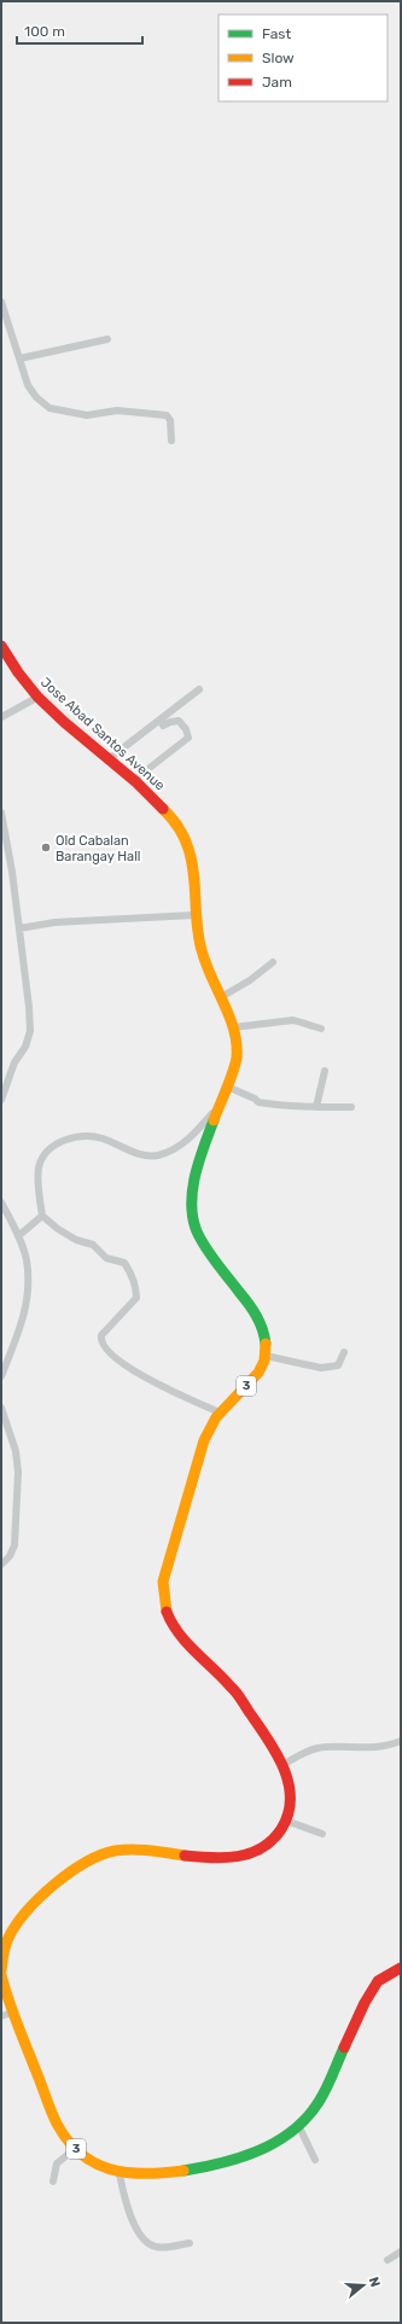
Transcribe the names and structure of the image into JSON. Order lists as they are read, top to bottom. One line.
{"streets":{"highway":["Jose Abad Santos Avenue","3"]},"places":["Old Cabalan Barangay Hall"],"legend":["Fast","Slow","Jam"],"scale_bar":"100 m","north":"right"}
